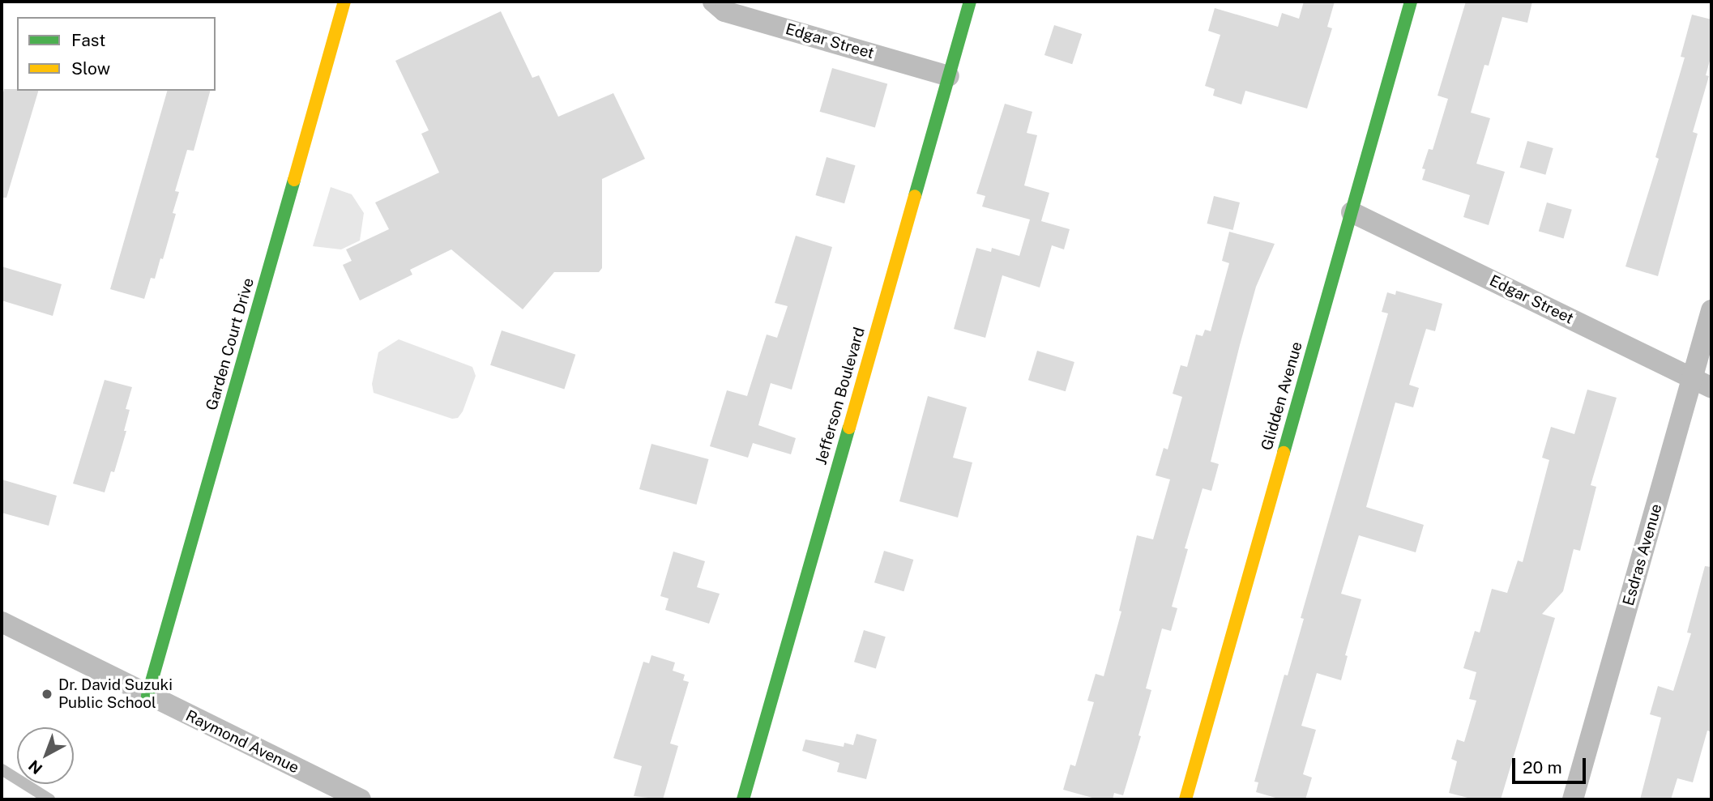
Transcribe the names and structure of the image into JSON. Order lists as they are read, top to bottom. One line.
{"streets":{"street":["Edgar Street","Garden Court Drive","Jefferson Boulevard","Glidden Avenue","Esdras Avenue","Raymond Avenue"]},"crossings":[["Edgar Street","Jefferson Boulevard"],["Edgar Street","Glidden Avenue"],["Edgar Street","Esdras Avenue"],["Garden Court Drive","Raymond Avenue"]],"places":["Dr. David Suzuki Public School"],"legend":["Fast","Slow"],"scale_bar":"20 m","north":"bottom left"}
